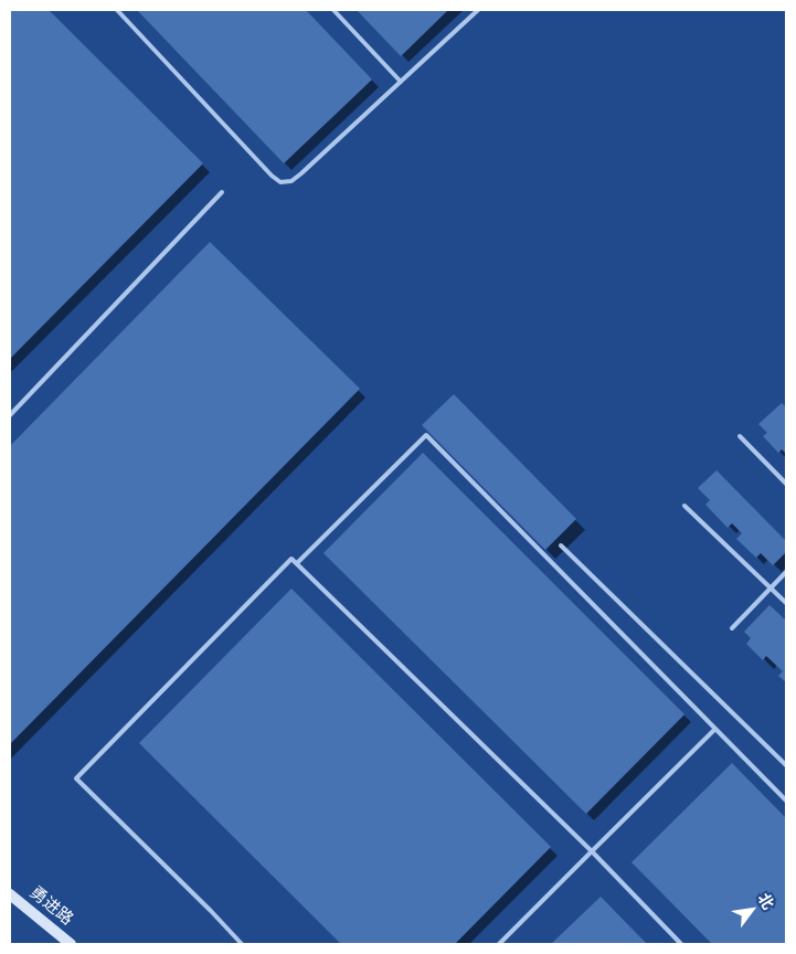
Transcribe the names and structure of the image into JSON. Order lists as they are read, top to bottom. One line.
{"streets":{"street":["勇进路"]},"north":"top right"}
